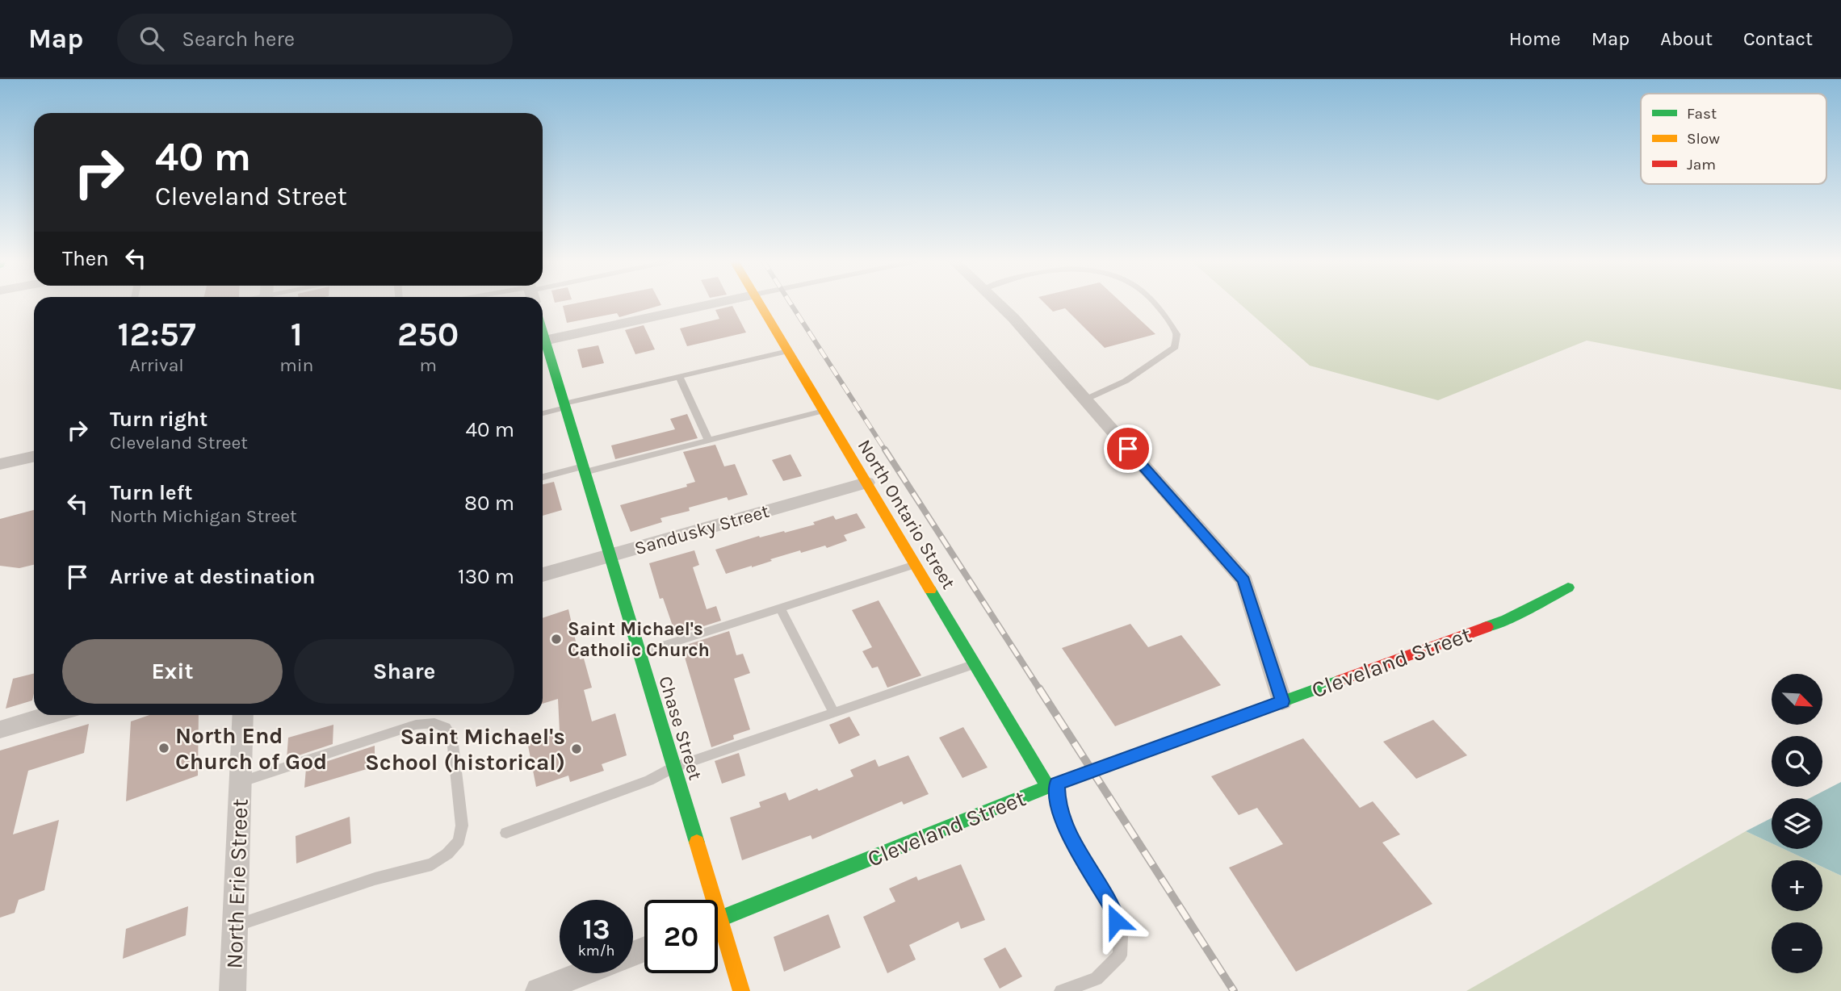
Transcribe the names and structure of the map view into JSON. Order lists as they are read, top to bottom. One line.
{"streets":{"street":["North Ontario Street","Sandusky Street","Cleveland Street","Chase Street","North Erie Street"]},"crossings":[["North Ontario Street","Sandusky Street"],["North Ontario Street","Cleveland Street"],["Sandusky Street","Chase Street"],["Cleveland Street","Chase Street"]],"places":["Saint Michael's Catholic Church","North End Church of God","Saint Michael's School (historical)"],"legend":["Fast","Slow","Jam"],"north":"bottom right","page":{"header":"Map","search":"Search here","nav":["Home","Map","About","Contact"],"turn":["40 m","Cleveland Street"],"then":"Then","eta":["12:57","Arrival","1","min","250","m"],"list":[{"name":"Turn right","note":"Cleveland Street","value":"40 m"},{"name":"Turn left","note":"North Michigan Street","value":"80 m"},{"name":"Arrive at destination","value":"130 m"}],"buttons":["Exit","Share"],"map_buttons":["+","−"],"speed":"13 km/h","limit":"20"}}
